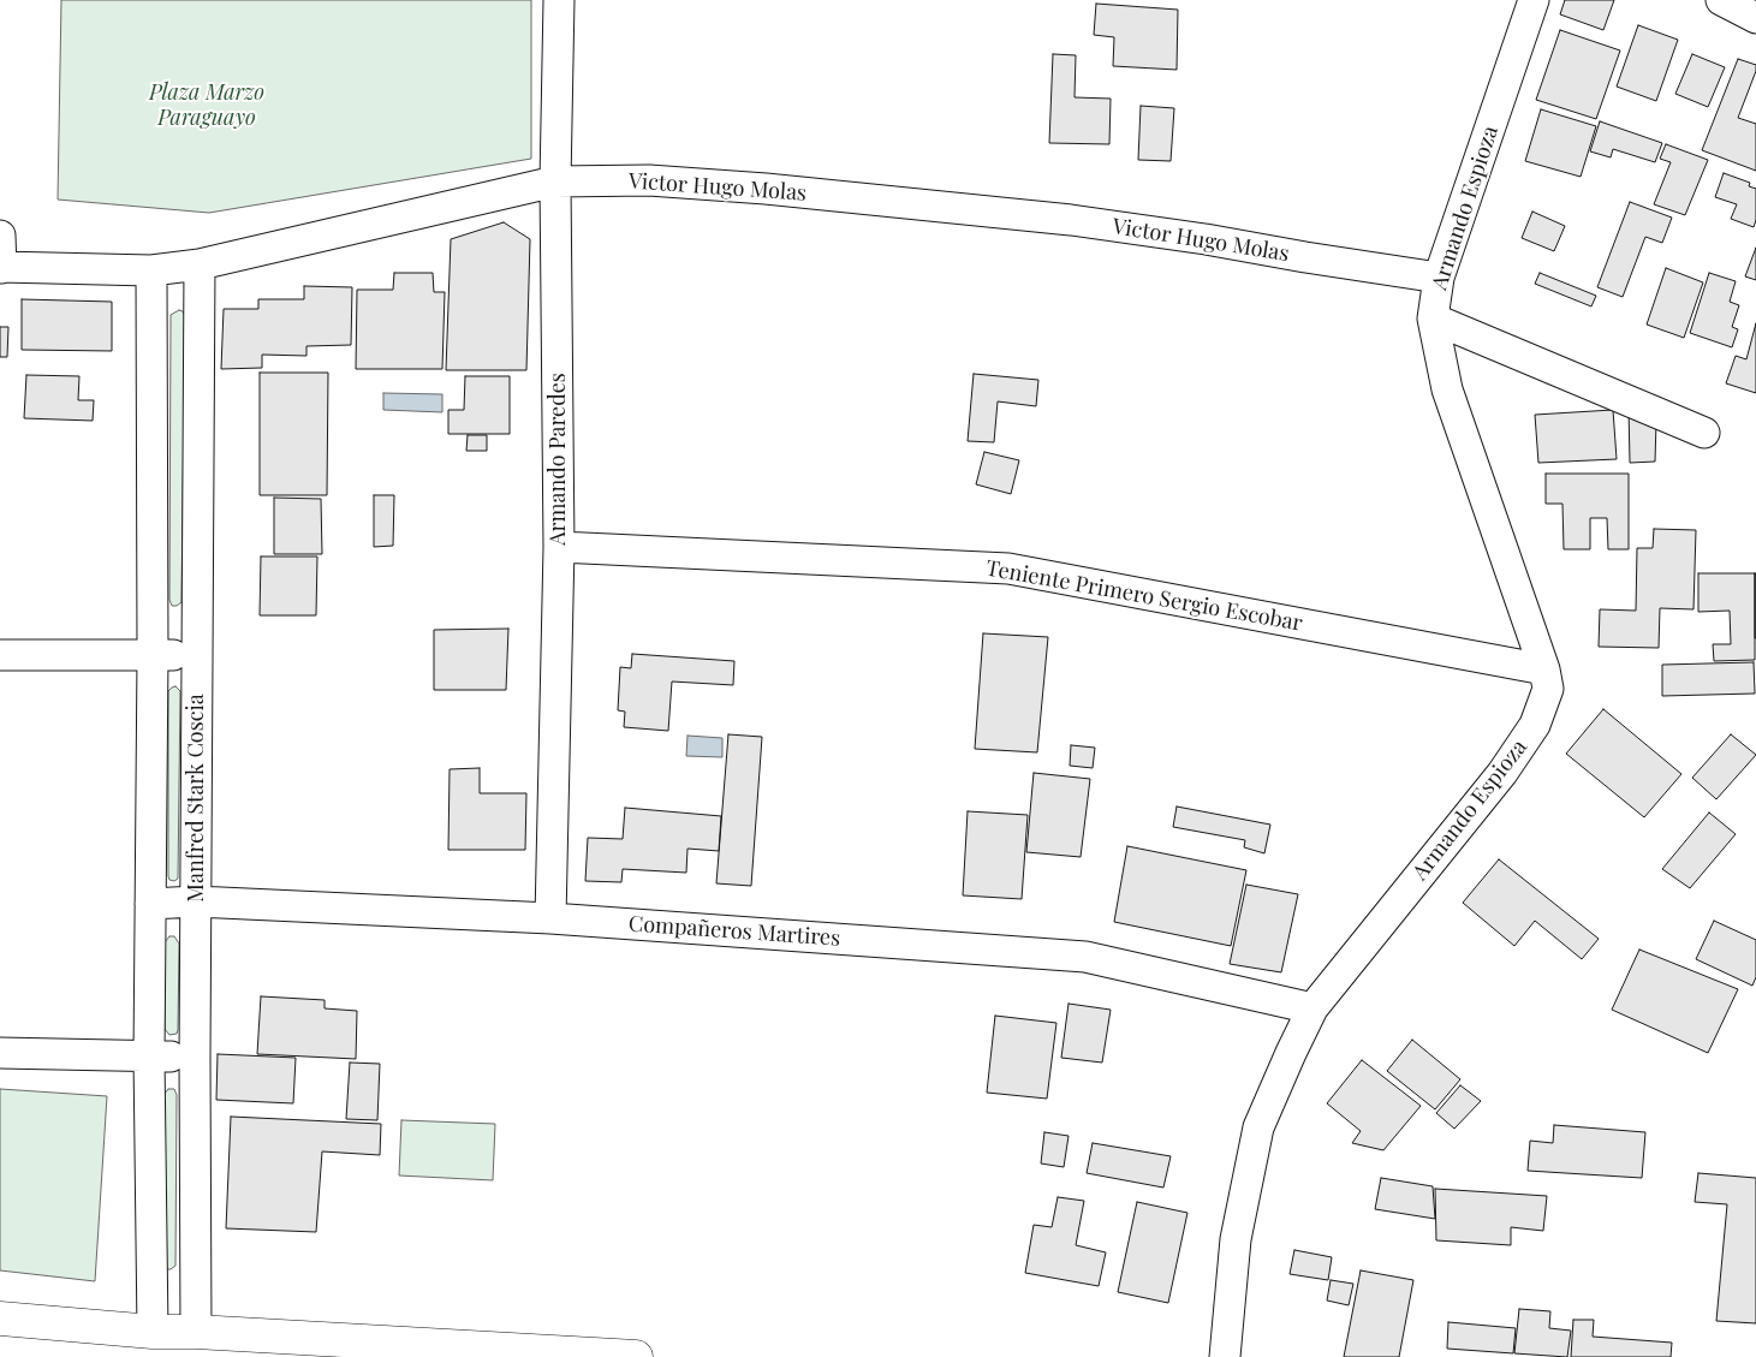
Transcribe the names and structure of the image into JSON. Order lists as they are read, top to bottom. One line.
{"streets":{"street":["Victor Hugo Molas","Armando Espioza","Armando Paredes","Teniente Primero Sergio Escobar","Manfred Stark Coscia","Compañeros Martires"]},"crossings":[["Victor Hugo Molas","Armando Espioza"],["Victor Hugo Molas","Armando Paredes"],["Victor Hugo Molas","Manfred Stark Coscia"],["Armando Espioza","Teniente Primero Sergio Escobar"],["Armando Espioza","Compañeros Martires"],["Armando Paredes","Teniente Primero Sergio Escobar"],["Armando Paredes","Compañeros Martires"],["Manfred Stark Coscia","Compañeros Martires"]],"parks":["Plaza Marzo Paraguayo"]}
